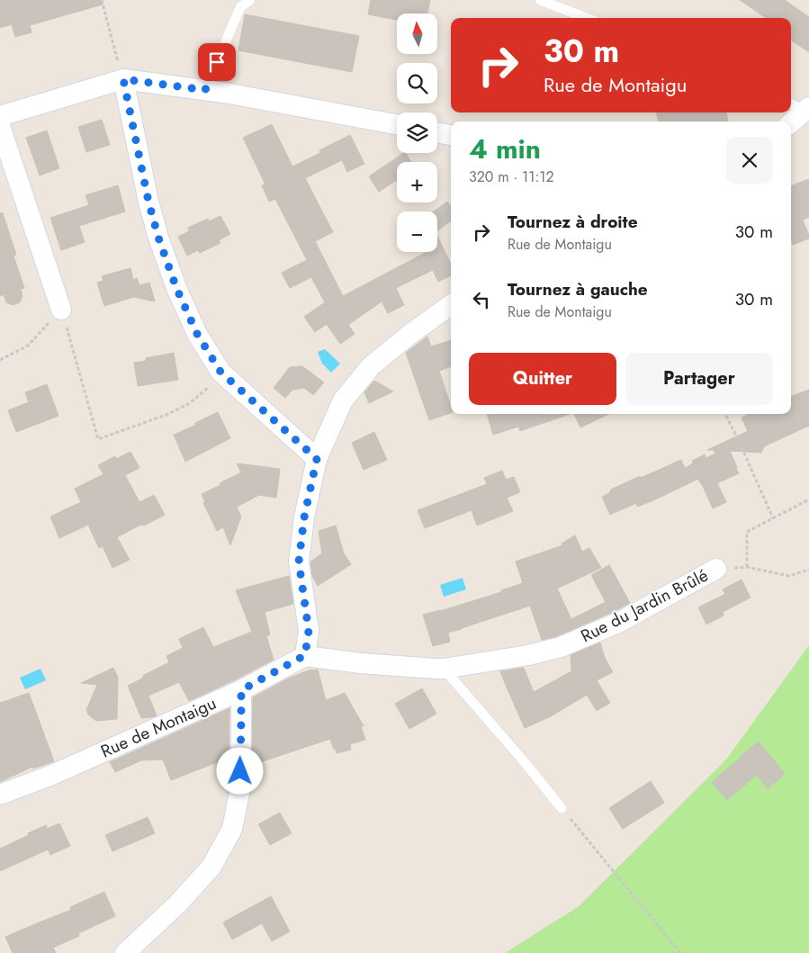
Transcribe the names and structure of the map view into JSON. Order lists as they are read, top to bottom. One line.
{"streets":{"street":["Rue du Jardin Brûlé","Rue de Montaigu"]},"crossings":[["Rue du Jardin Brûlé","Rue de Montaigu"]],"north":"top","page":{"map_buttons":["+","−"],"turn":["30 m","Rue de Montaigu"],"heading":["4 min","320 m · 11:12"],"list":[{"name":"Tournez à droite","note":"Rue de Montaigu","value":"30 m"},{"name":"Tournez à gauche","note":"Rue de Montaigu","value":"30 m"}],"buttons":["Quitter","Partager"]}}
